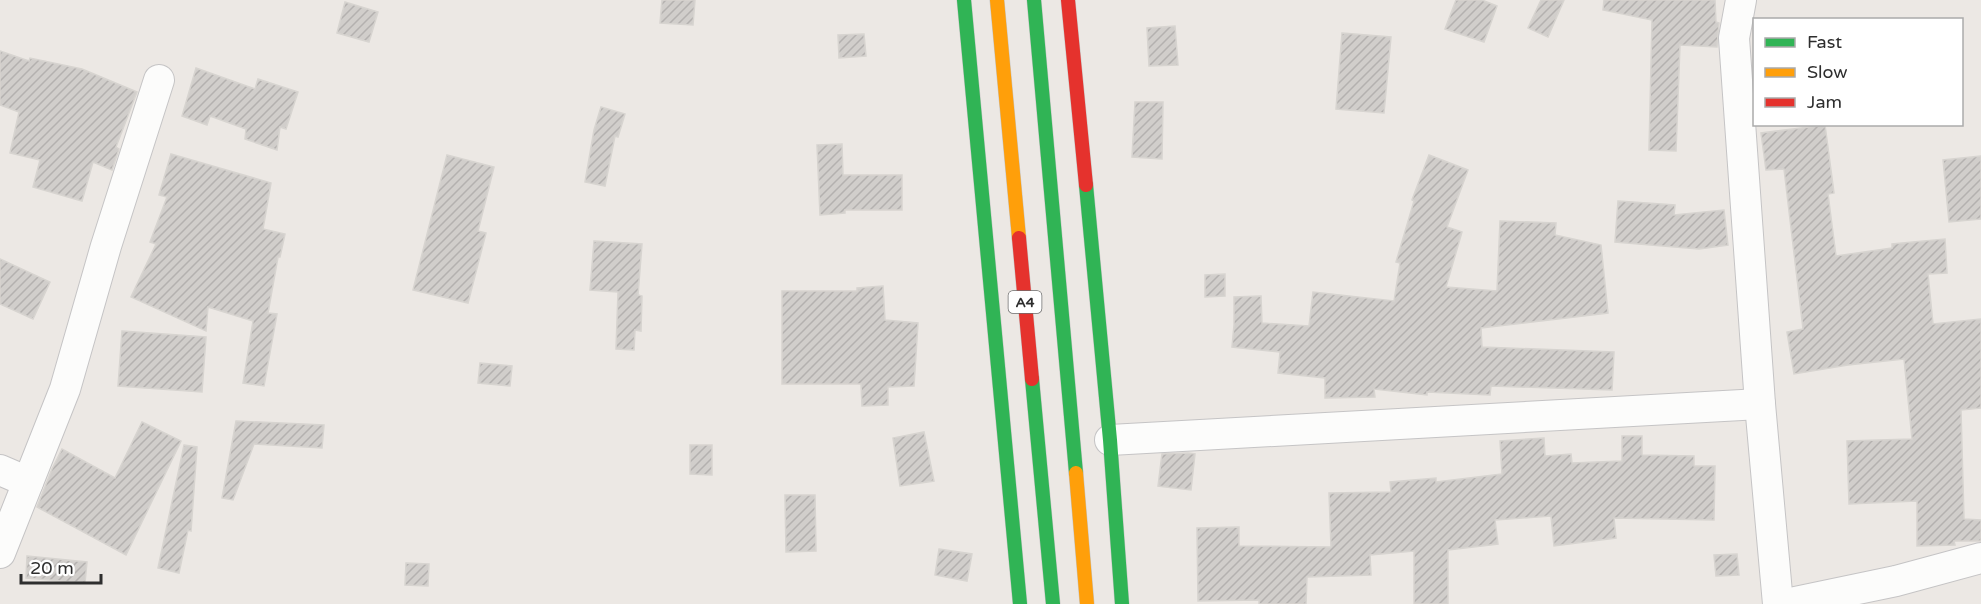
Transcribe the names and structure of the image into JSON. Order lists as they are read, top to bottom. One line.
{"streets":{"highway":["A4"]},"legend":["Fast","Slow","Jam"],"scale_bar":"20 m"}
